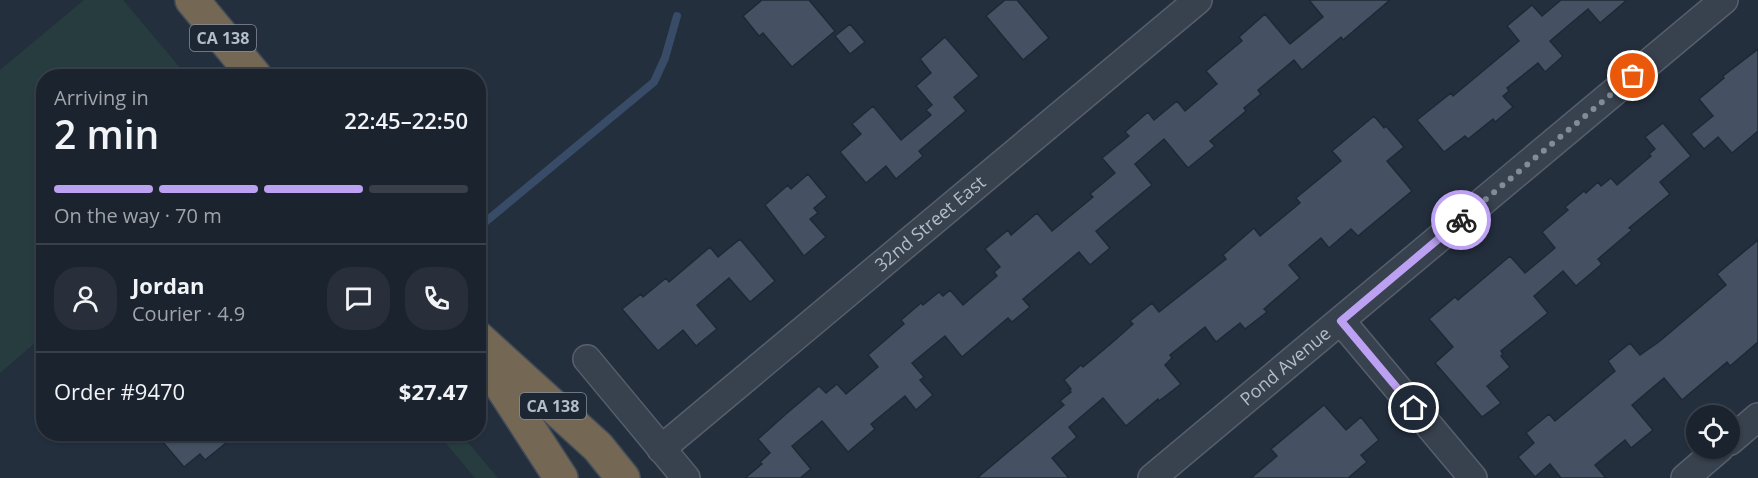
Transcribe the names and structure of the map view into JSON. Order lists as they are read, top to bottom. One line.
{"streets":{"highway":["CA 138"],"street":["32nd Street East","Pond Avenue"]},"page":{"heading":["2 min","Arriving in","22:45–22:50"],"panel":["Jordan","Courier · 4.9","Order #9470","$27.47"],"bar":"On the way · 70 m"}}
